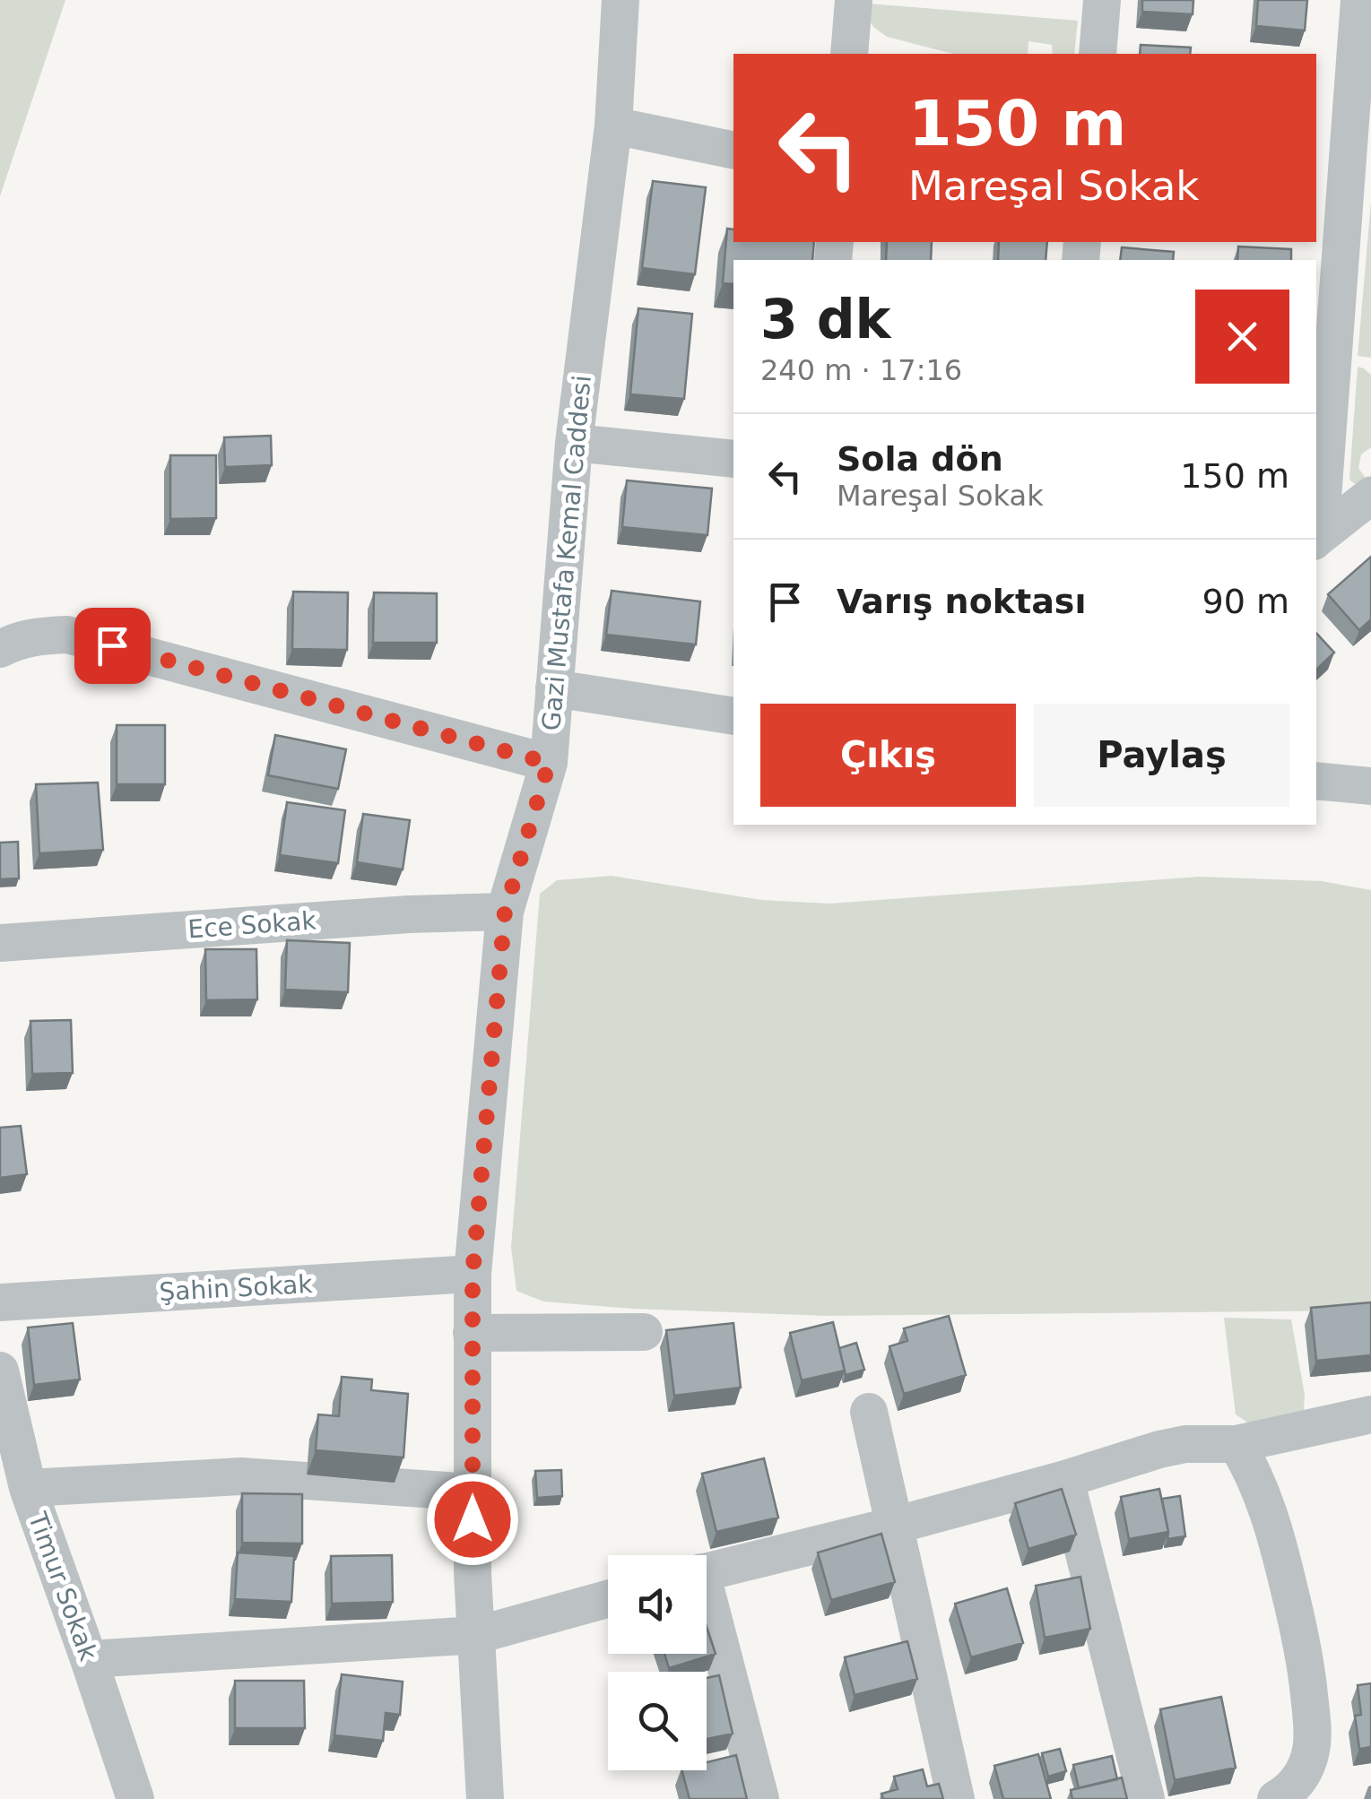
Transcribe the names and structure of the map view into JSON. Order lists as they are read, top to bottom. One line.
{"streets":{"street":["Gazi Mustafa Kemal Caddesi","Ece Sokak","Şahin Sokak","Timur Sokak"]},"crossings":[["Gazi Mustafa Kemal Caddesi","Ece Sokak"],["Gazi Mustafa Kemal Caddesi","Şahin Sokak"]],"page":{"turn":["150 m","Mareşal Sokak"],"heading":["3 dk","240 m · 17:16"],"list":[{"name":"Sola dön","note":"Mareşal Sokak","value":"150 m"},{"name":"Varış noktası","value":"90 m"}],"buttons":["Çıkış","Paylaş"]}}
